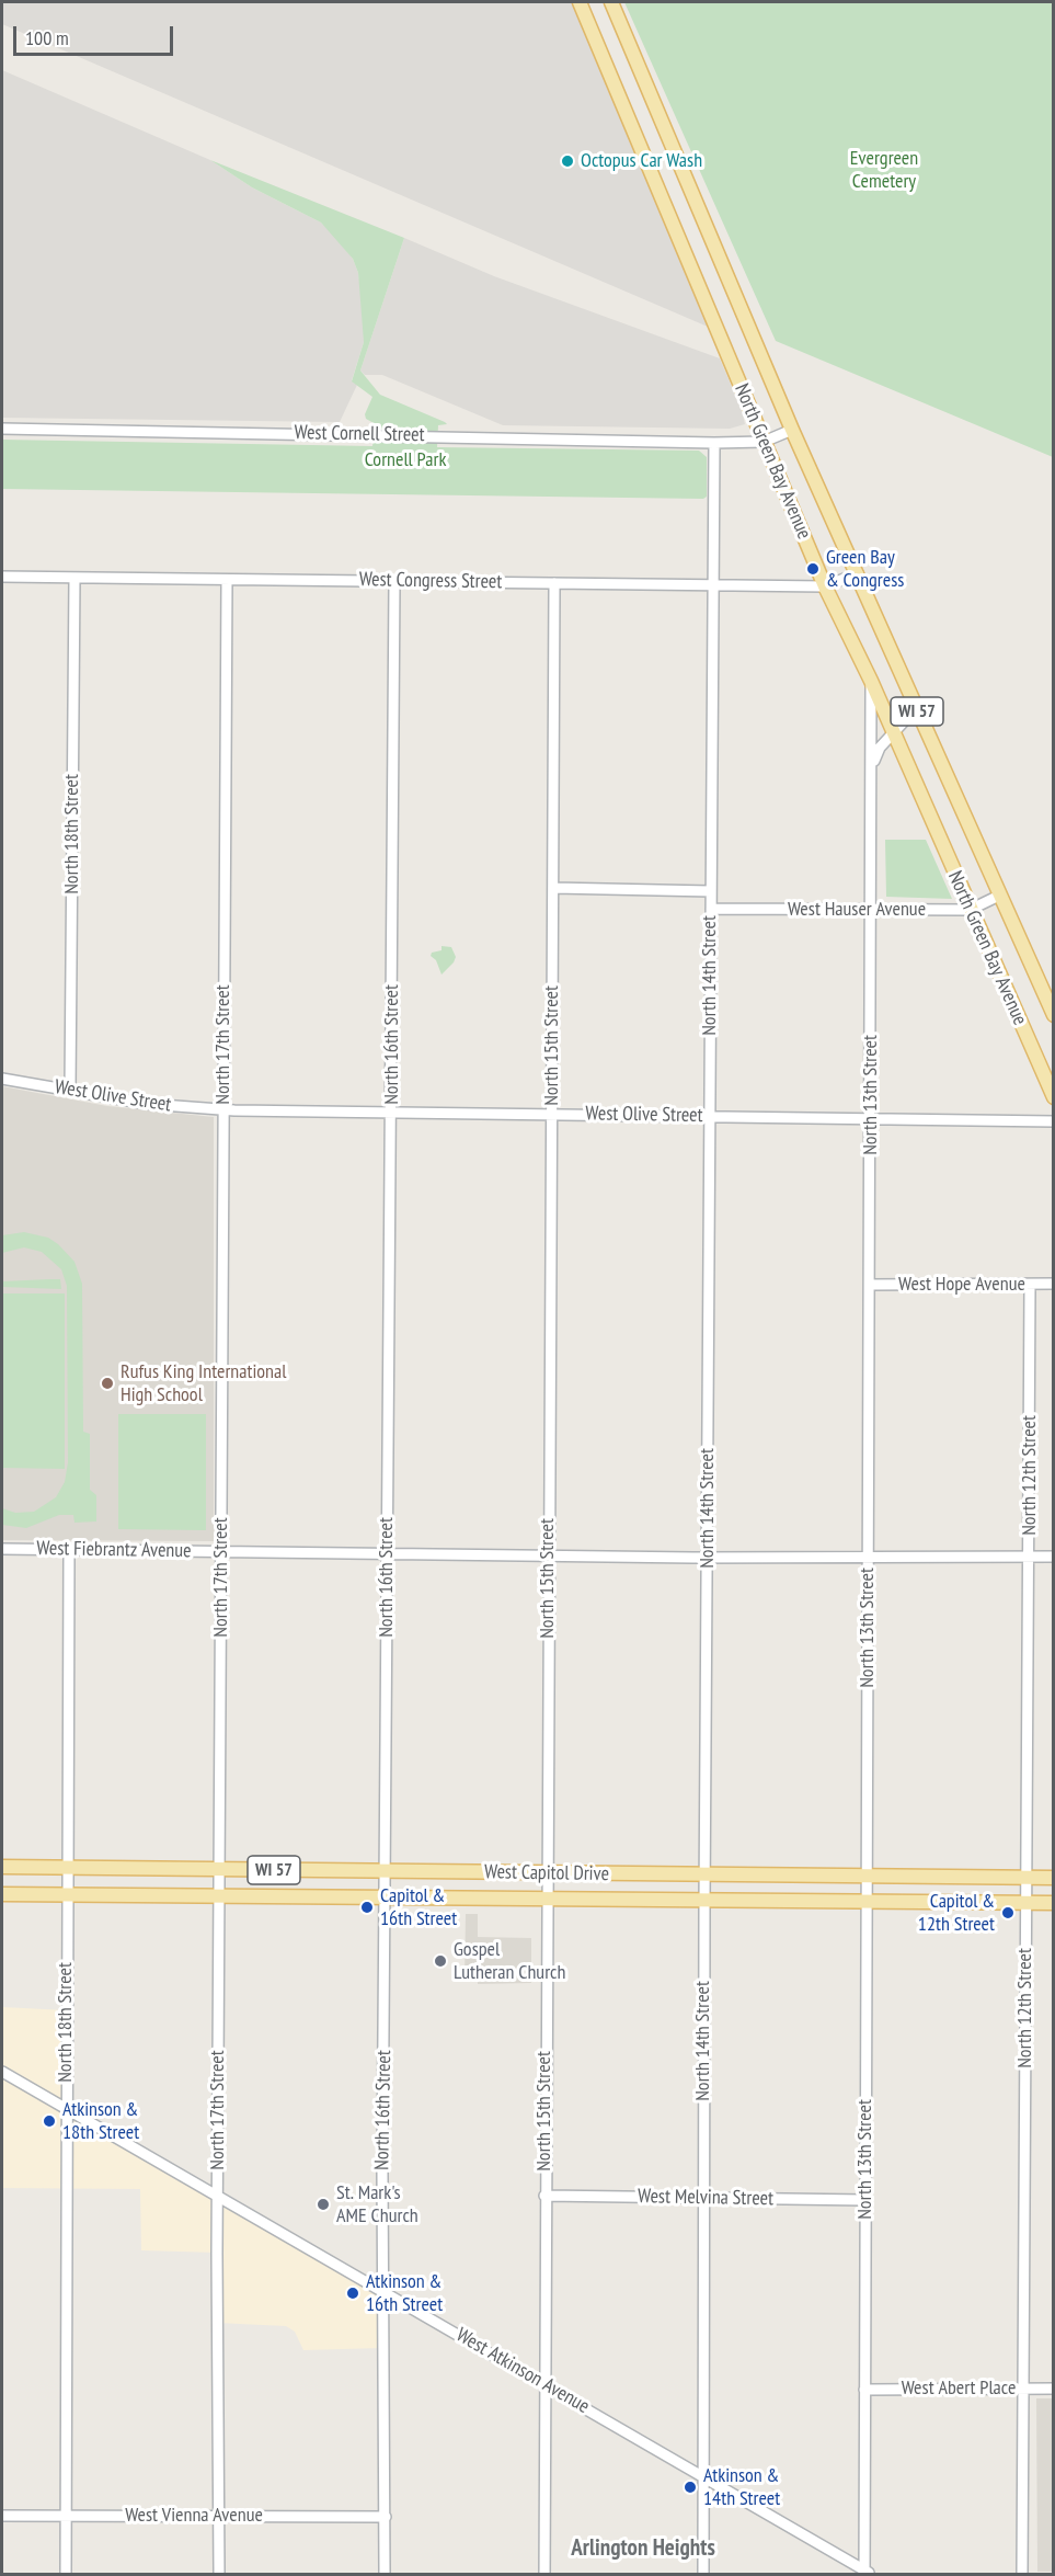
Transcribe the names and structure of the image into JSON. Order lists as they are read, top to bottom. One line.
{"streets":{"main road":["North Green Bay Avenue","WI 57","West Capitol Drive"],"street":["West Cornell Street","West Congress Street","North 18th Street","West Hauser Avenue","North 14th Street","North 17th Street","North 16th Street","North 15th Street","North 13th Street","West Olive Street","West Hope Avenue","North 12th Street","West Fiebrantz Avenue","West Melvina Street","West Atkinson Avenue","West Abert Place","West Vienna Avenue"]},"crossings":[["West Cornell Street","North Green Bay Avenue"],["West Cornell Street","North 14th Street"],["North Green Bay Avenue","West Congress Street"],["North Green Bay Avenue","West Hauser Avenue"],["North Green Bay Avenue","North 13th Street"],["West Congress Street","North 18th Street"],["West Congress Street","North 14th Street"],["West Congress Street","North 17th Street"],["West Congress Street","North 16th Street"],["West Congress Street","North 15th Street"],["North 18th Street","West Olive Street"],["North 18th Street","West Fiebrantz Avenue"],["North 18th Street","West Capitol Drive"],["North 18th Street","West Atkinson Avenue"],["North 18th Street","West Vienna Avenue"],["West Hauser Avenue","North 14th Street"],["West Hauser Avenue","North 13th Street"],["North 14th Street","West Olive Street"],["North 14th Street","West Fiebrantz Avenue"],["North 14th Street","West Capitol Drive"],["North 14th Street","West Melvina Street"],["North 14th Street","West Atkinson Avenue"],["North 17th Street","West Olive Street"],["North 17th Street","West Fiebrantz Avenue"],["North 17th Street","West Capitol Drive"],["North 17th Street","West Atkinson Avenue"],["North 17th Street","West Vienna Avenue"],["North 16th Street","West Olive Street"],["North 16th Street","West Fiebrantz Avenue"],["North 16th Street","West Capitol Drive"],["North 16th Street","West Atkinson Avenue"],["North 16th Street","West Vienna Avenue"],["North 15th Street","West Olive Street"],["North 15th Street","West Fiebrantz Avenue"],["North 15th Street","West Capitol Drive"],["North 15th Street","West Melvina Street"],["North 15th Street","West Atkinson Avenue"],["North 13th Street","West Olive Street"],["North 13th Street","West Hope Avenue"],["North 13th Street","West Fiebrantz Avenue"],["North 13th Street","West Capitol Drive"],["North 13th Street","West Melvina Street"],["North 13th Street","West Atkinson Avenue"],["North 13th Street","West Abert Place"],["West Hope Avenue","North 12th Street"],["North 12th Street","West Fiebrantz Avenue"],["North 12th Street","West Capitol Drive"],["North 12th Street","West Abert Place"]],"districts":["Arlington Heights"],"parks":["Evergreen Cemetery","Cornell Park"],"places":["Octopus Car Wash","Green Bay & Congress","Rufus King International High School","Capitol & 16th Street","Capitol & 12th Street","Gospel Lutheran Church","Atkinson & 18th Street","St. Mark's AME Church","Atkinson & 16th Street","Atkinson & 14th Street"],"scale_bar":"100 m"}
